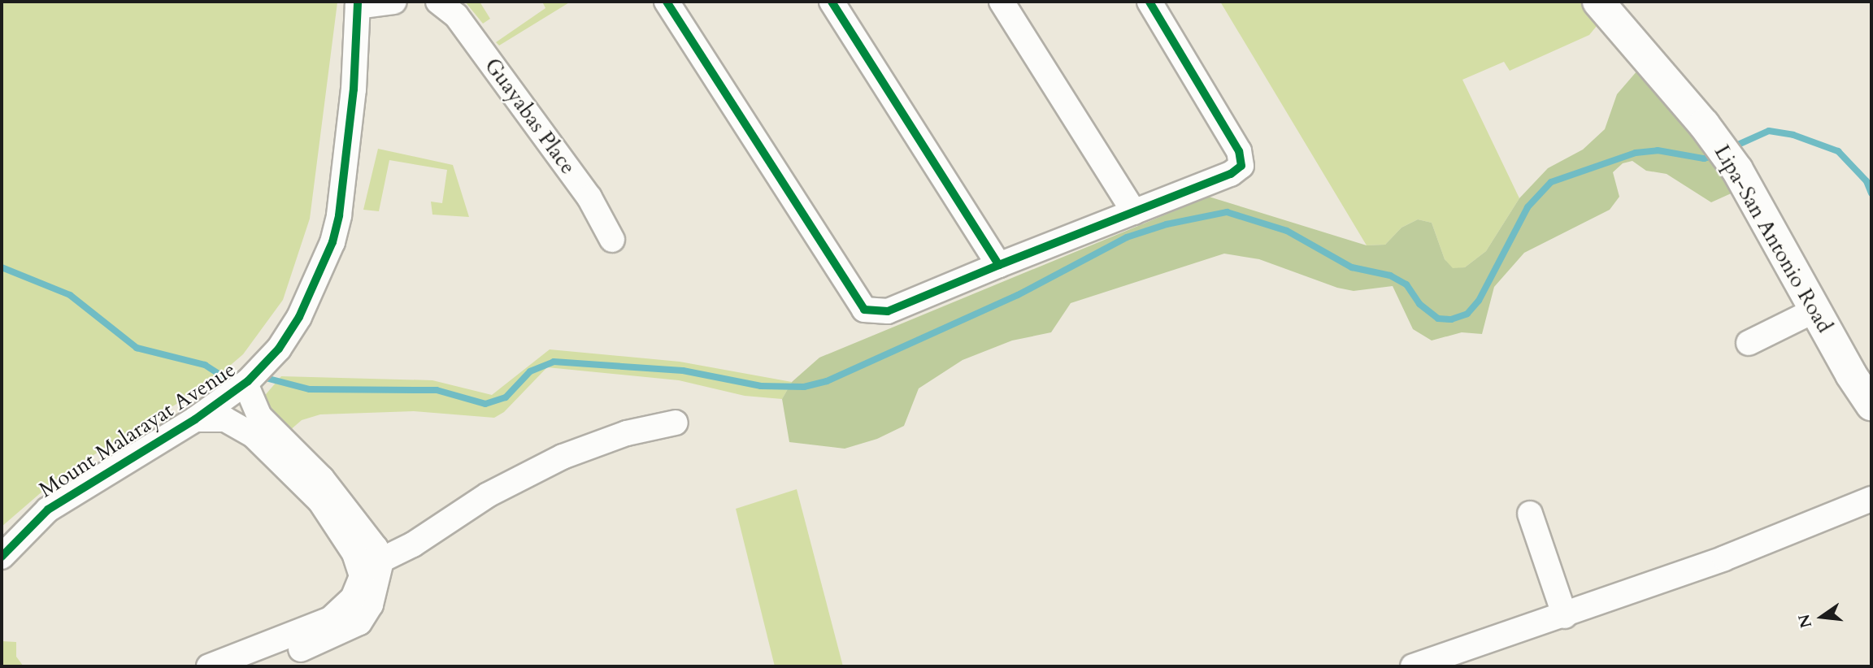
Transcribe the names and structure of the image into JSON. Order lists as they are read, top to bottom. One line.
{"streets":{"main road":["Lipa-San Antonio Road"],"street":["Guayabas Place","Mount Malarayat Avenue"]},"north":"left"}
